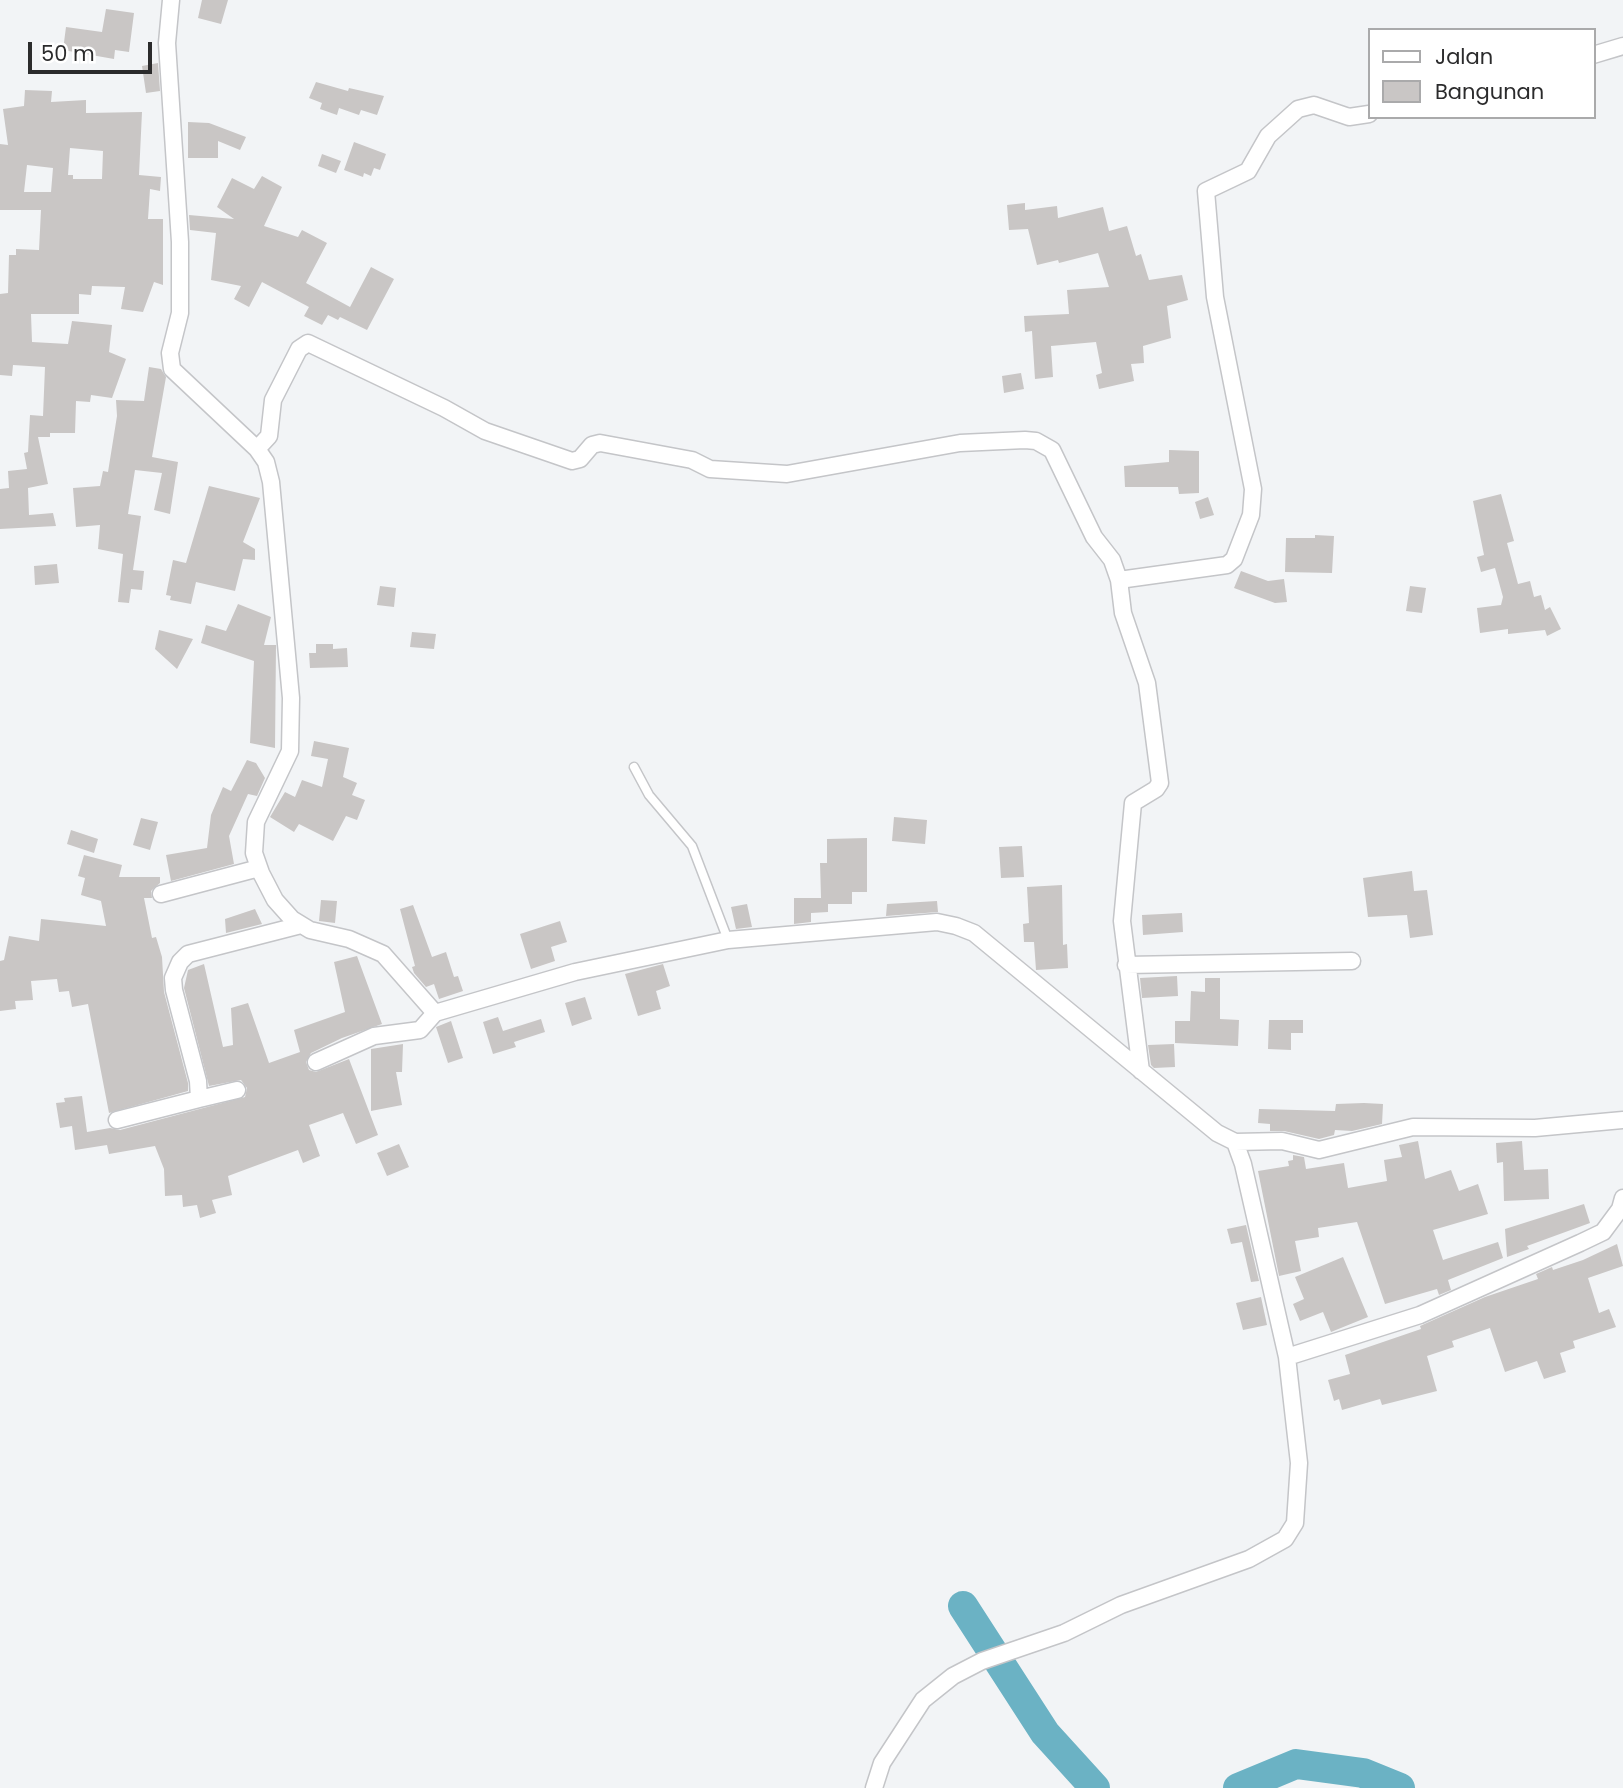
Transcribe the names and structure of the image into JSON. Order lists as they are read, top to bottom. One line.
{"legend":["Jalan","Bangunan"],"scale_bar":"50 m"}
